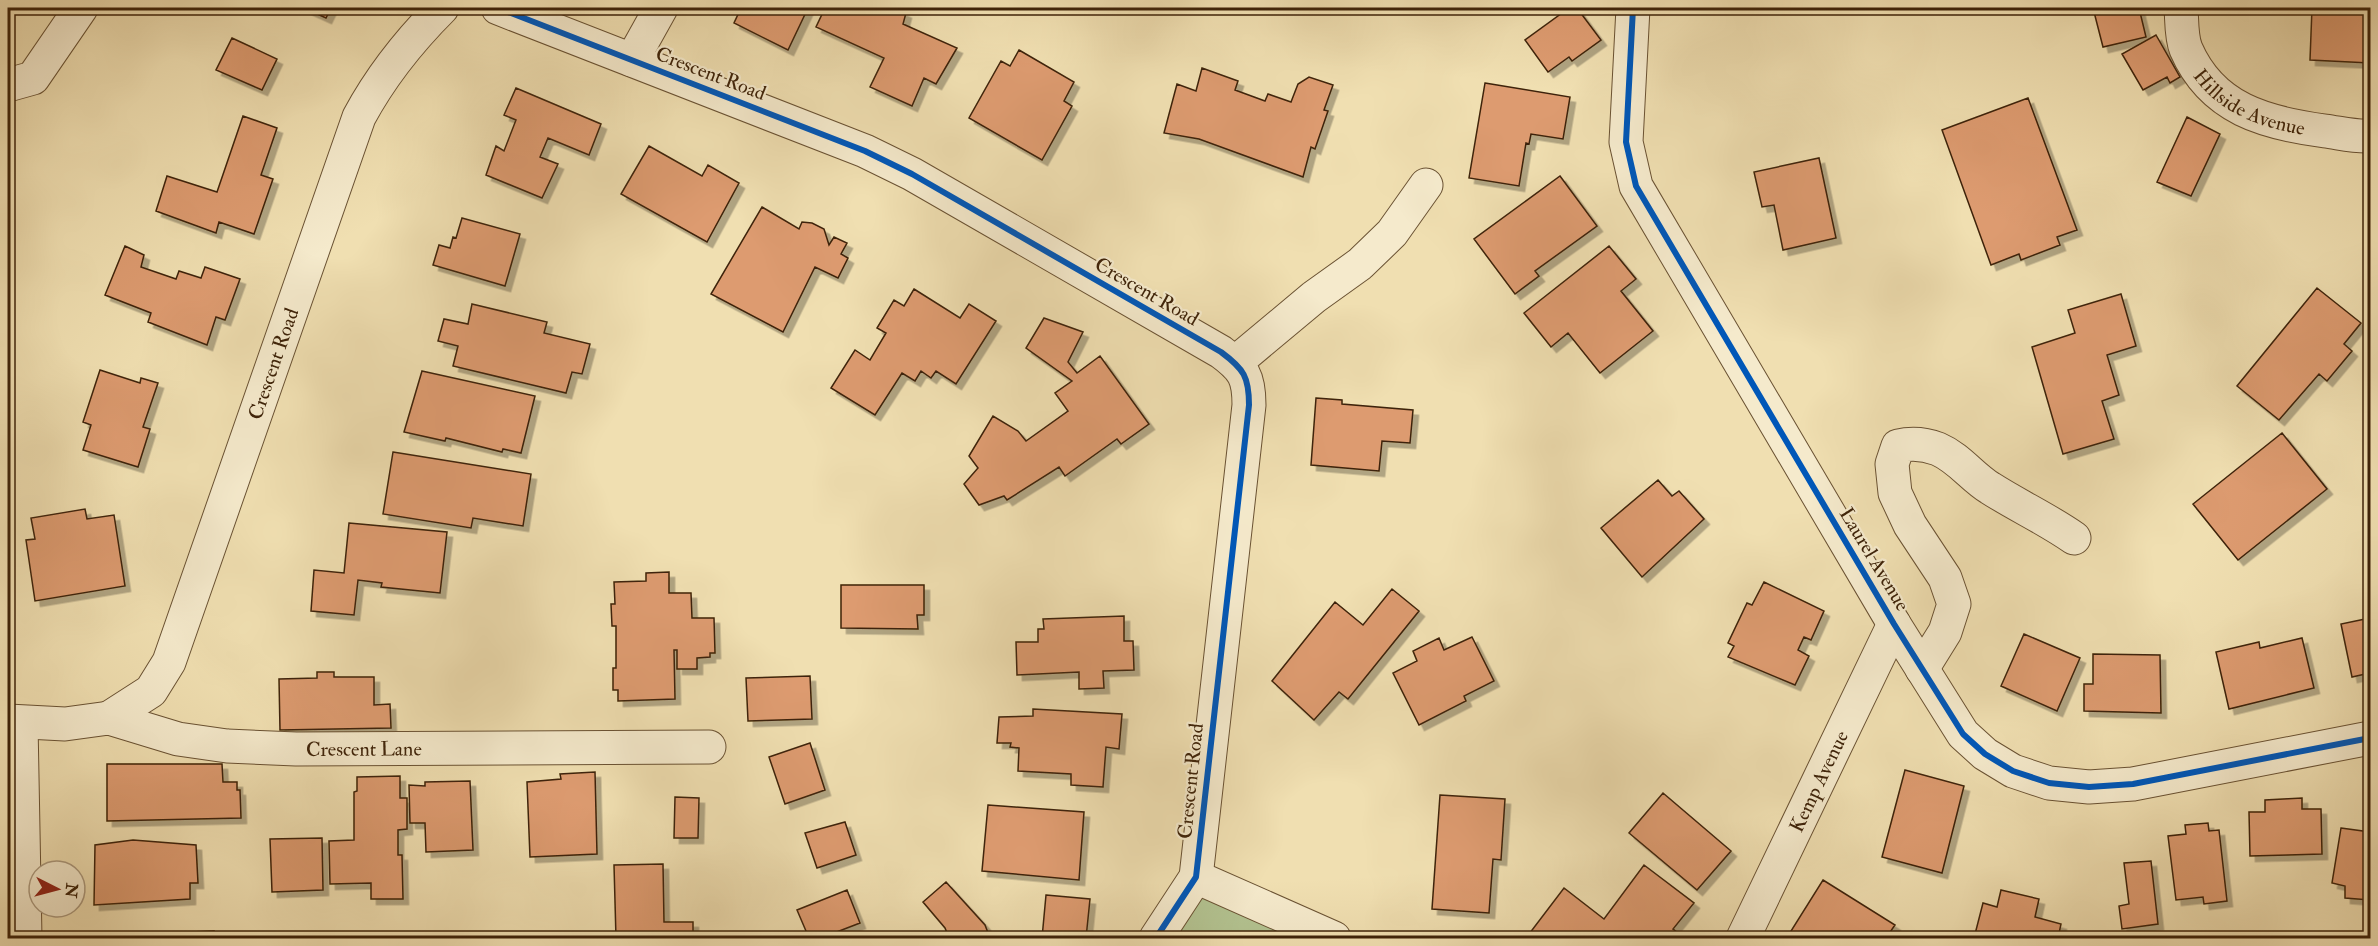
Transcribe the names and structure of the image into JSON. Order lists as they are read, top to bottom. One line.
{"streets":{"street":["Crescent Road","Hillside Avenue","Laurel Avenue","Crescent Lane","Kemp Avenue"]},"crossings":[["Crescent Road","Crescent Lane"],["Laurel Avenue","Kemp Avenue"]],"north":"right"}
